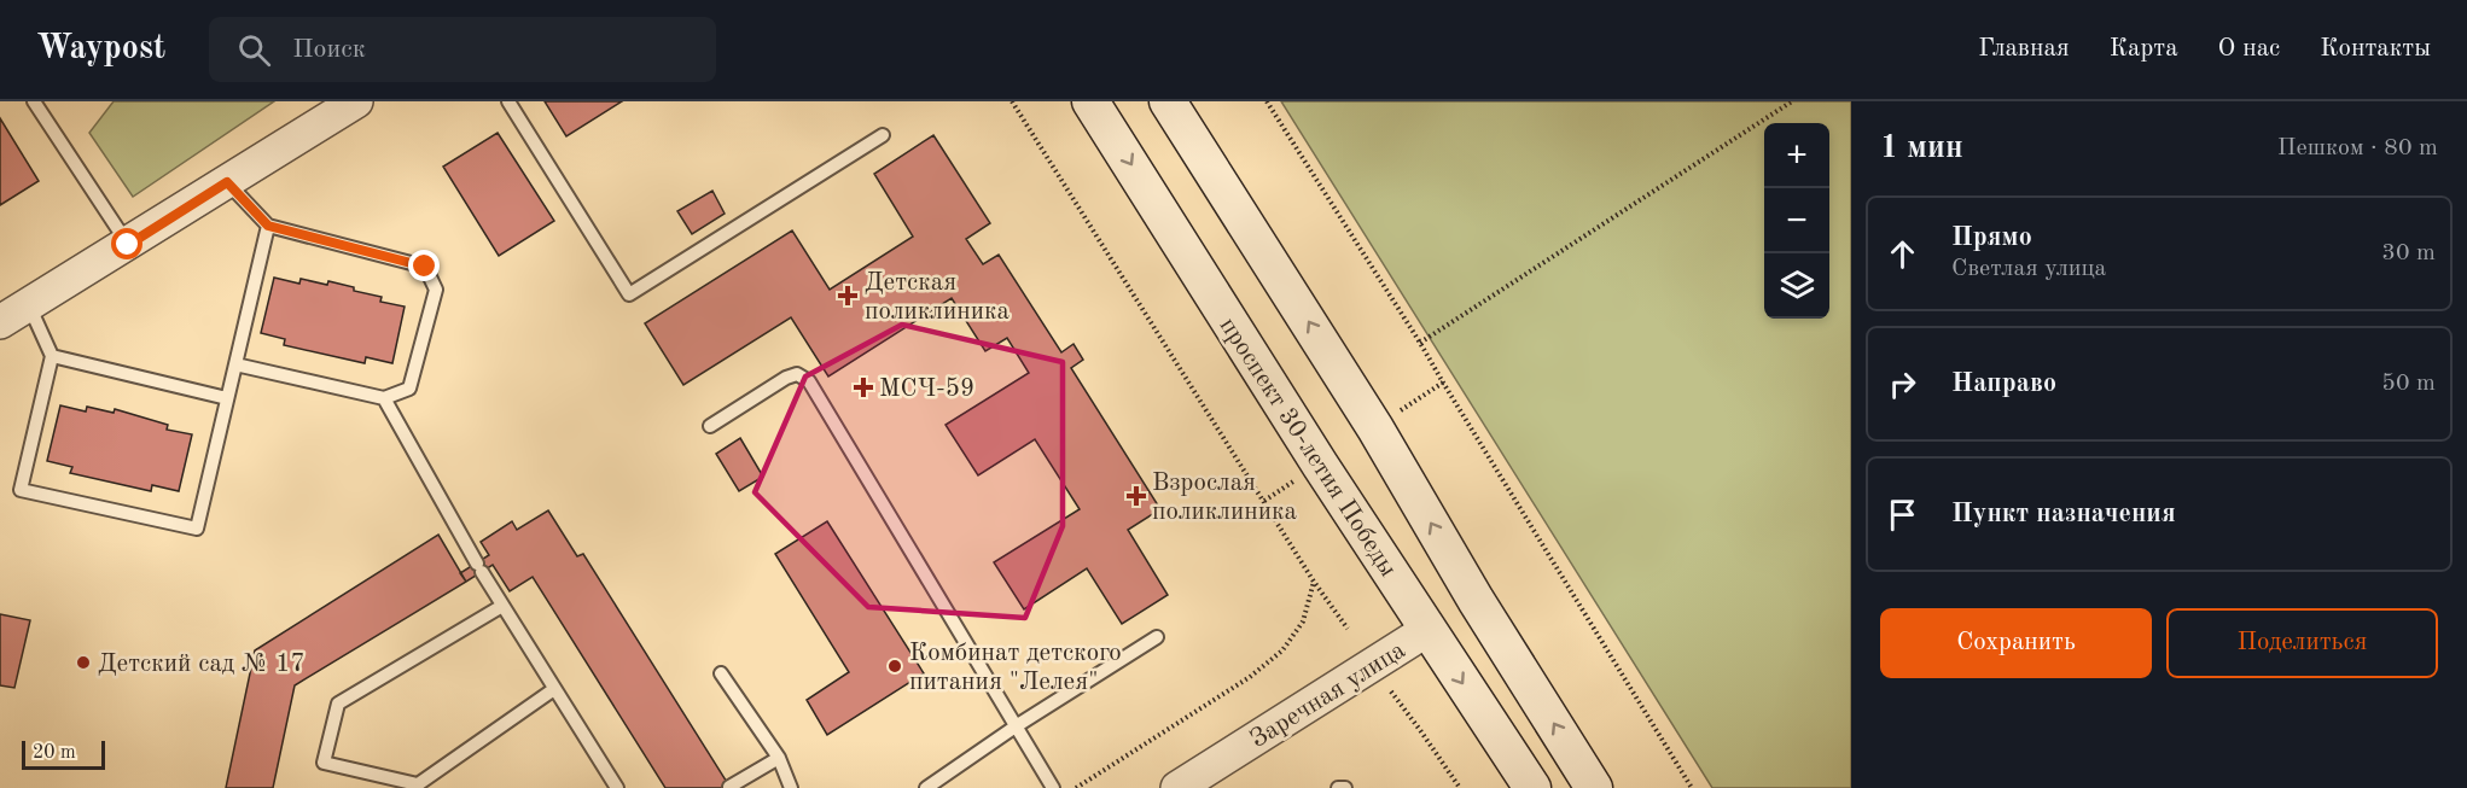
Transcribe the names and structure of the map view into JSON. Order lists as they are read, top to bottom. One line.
{"streets":{"main road":["проспект 30-летия Победы","Заречная улица"]},"crossings":[["проспект 30-летия Победы","Заречная улица"]],"places":{"health":["Детская поликлиника","МСЧ-59","Взрослая поликлиника"],"other":["Детский сад № 17","Комбинат детского питания \"Лелея\""]},"scale_bar":"20 m","page":{"header":"Waypost","search":"Поиск","nav":["Главная","Карта","О нас","Контакты"],"heading":["1 мин","Пешком · 80 m"],"map_buttons":["+","−"],"list":[["Прямо","Светлая улица","30 m"],["Направо","50 m"],"Пункт назначения"],"buttons":["Сохранить","Поделиться"],"scale":"20 m"}}
